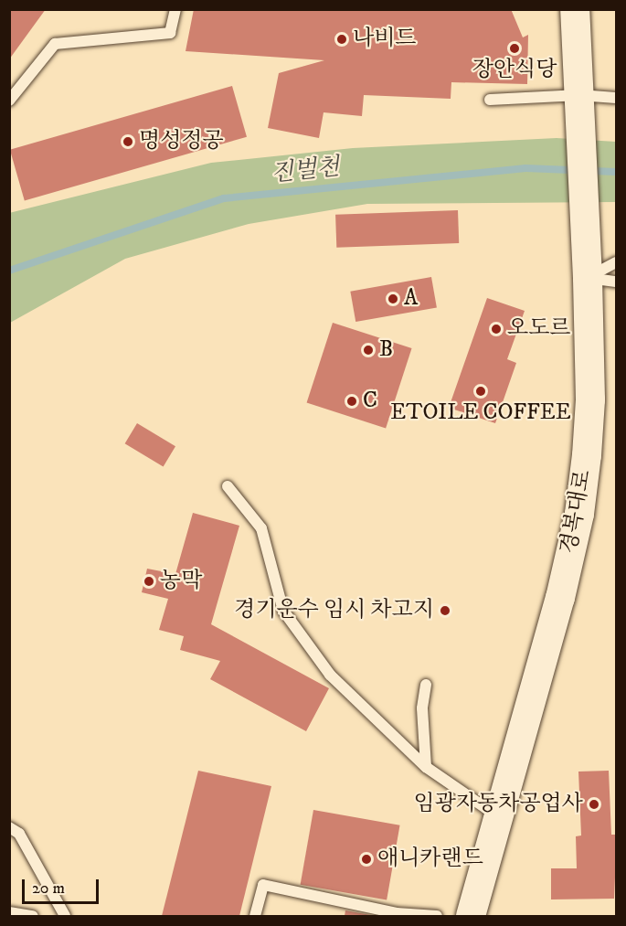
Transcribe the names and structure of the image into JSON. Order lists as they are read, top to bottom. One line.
{"streets":{"street":["경복대로"]},"water":["진벌천"],"places":["나비드","장안식당","명성정공","A","오도르","B","ETOILE COFFEE","C","농막","경기운수 임시 차고지","임광자동차공업사","애니카랜드"],"scale_bar":"20 m"}
